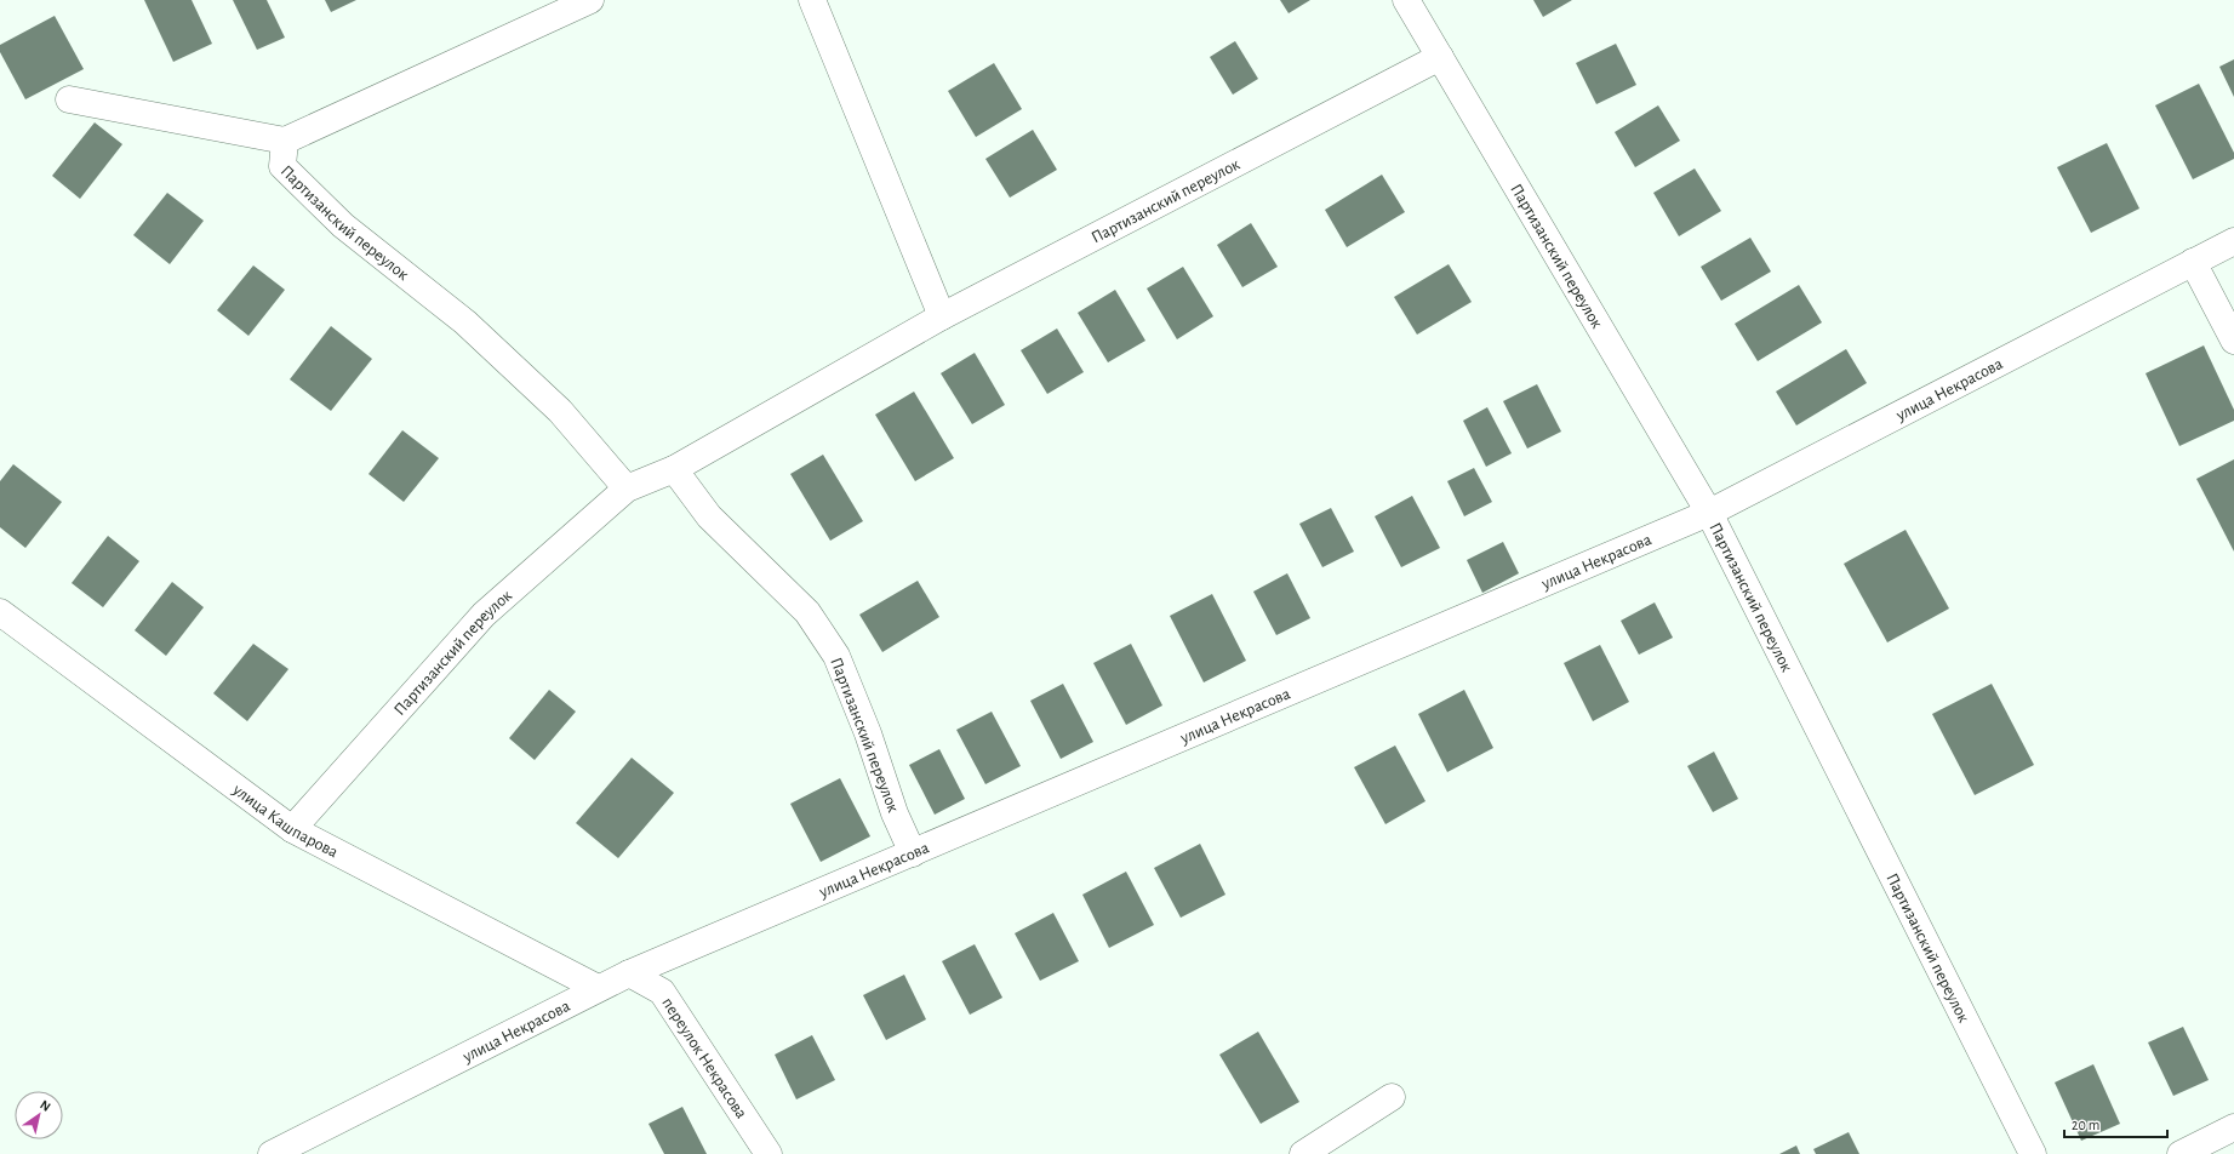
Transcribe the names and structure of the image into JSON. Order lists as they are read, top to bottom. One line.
{"streets":{"street":["Партизанский переулок","улица Некрасова","улица Кашпарова","переулок Некрасова"]},"crossings":[["Партизанский переулок","улица Некрасова"],["Партизанский переулок","улица Кашпарова"],["улица Некрасова","улица Кашпарова"],["улица Некрасова","переулок Некрасова"]],"scale_bar":"20 m","north":"top right"}
